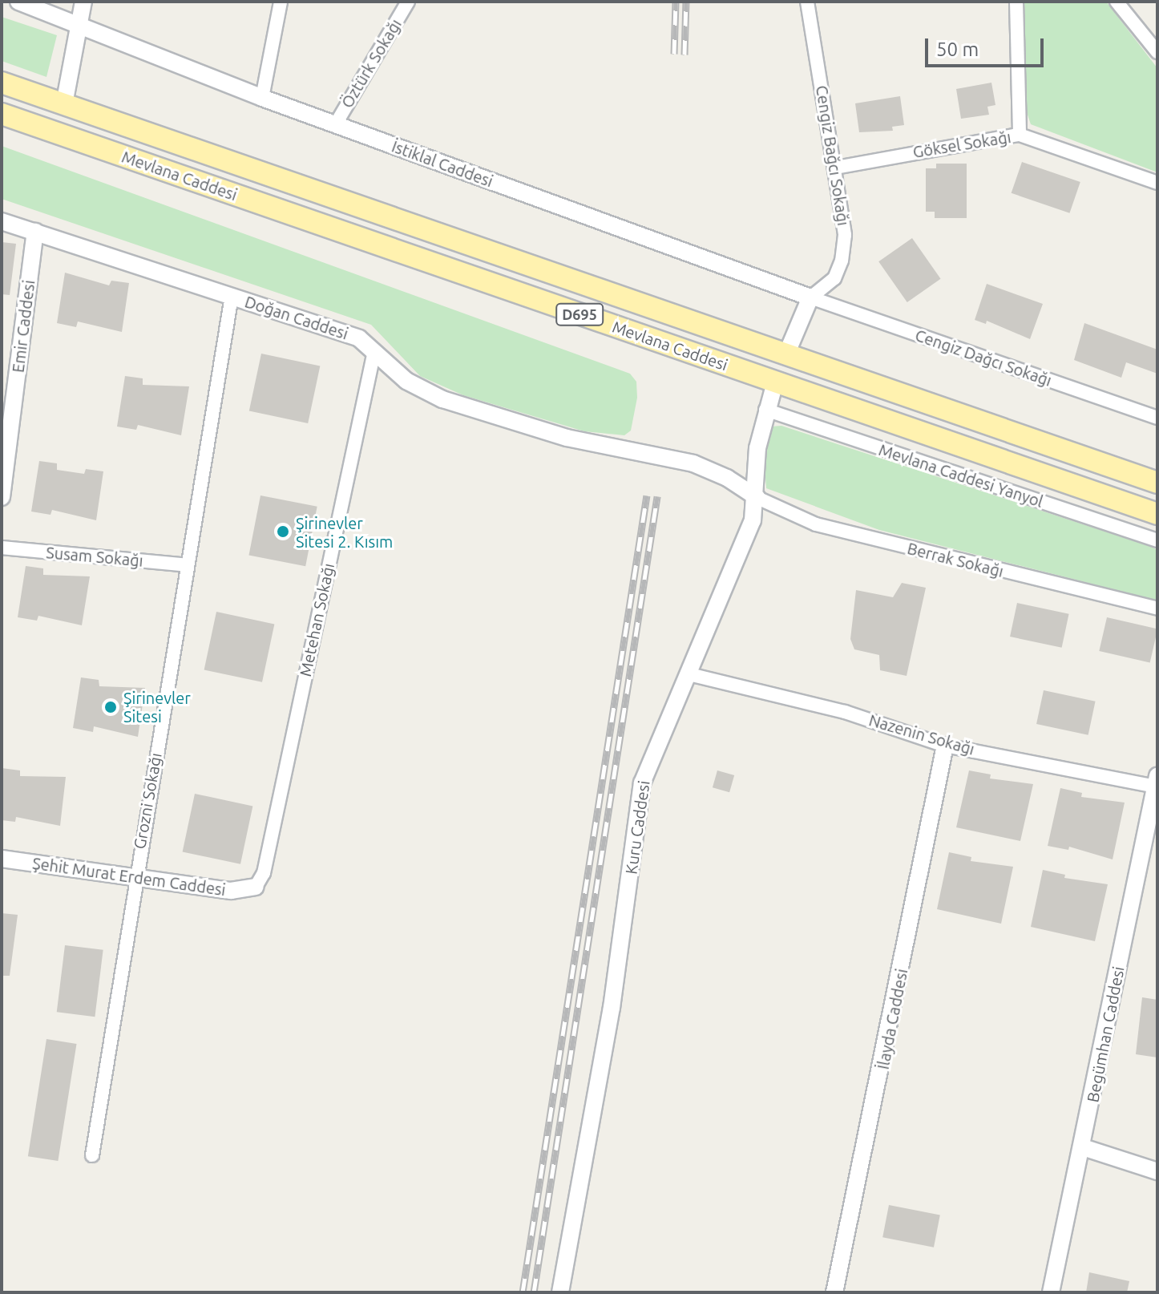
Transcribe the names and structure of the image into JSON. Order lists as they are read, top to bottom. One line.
{"streets":{"main road":["Mevlana Caddesi","D695"],"street":["Öztürk Sokağı","Göksel Sokağı","Cengiz Bağcı Sokağı","İstiklal Caddesi","Doğan Caddesi","Emir Caddesi","Cengiz Dağcı Sokağı","Mevlana Caddesi Yanyol","Susam Sokağı","Berrak Sokağı","Metehan Sokağı","Nazenin Sokağı","Grozni Sokağı","Kuru Caddesi","Şehit Murat Erdem Caddesi","İlayda Caddesi","Begümhan Caddesi"]},"crossings":[["Öztürk Sokağı","İstiklal Caddesi"],["Göksel Sokağı","Cengiz Bağcı Sokağı"],["Cengiz Bağcı Sokağı","İstiklal Caddesi"],["Cengiz Bağcı Sokağı","Cengiz Dağcı Sokağı"],["İstiklal Caddesi","Cengiz Dağcı Sokağı"],["Mevlana Caddesi","Kuru Caddesi"],["Doğan Caddesi","Emir Caddesi"],["Doğan Caddesi","Berrak Sokağı"],["Doğan Caddesi","Metehan Sokağı"],["Doğan Caddesi","Grozni Sokağı"],["Doğan Caddesi","Kuru Caddesi"],["Mevlana Caddesi Yanyol","Kuru Caddesi"],["Susam Sokağı","Grozni Sokağı"],["Berrak Sokağı","Kuru Caddesi"],["Metehan Sokağı","Şehit Murat Erdem Caddesi"],["Nazenin Sokağı","Kuru Caddesi"],["Nazenin Sokağı","İlayda Caddesi"],["Nazenin Sokağı","Begümhan Caddesi"],["Grozni Sokağı","Şehit Murat Erdem Caddesi"]],"places":["Şirinevler Sitesi 2. Kısım","Şirinevler Sitesi"],"scale_bar":"50 m"}
